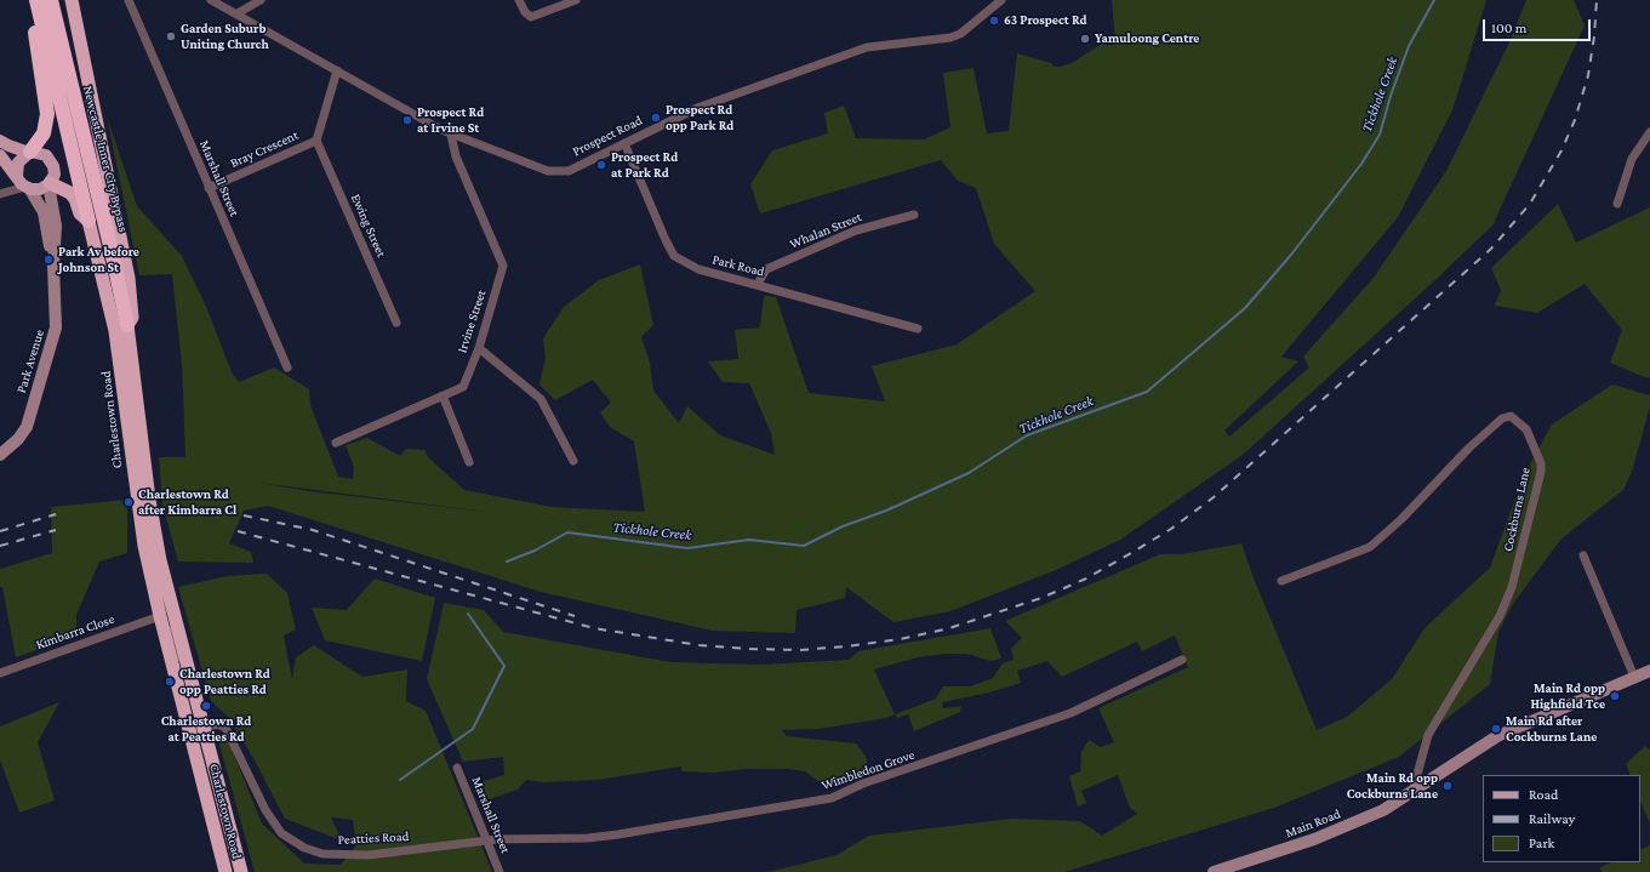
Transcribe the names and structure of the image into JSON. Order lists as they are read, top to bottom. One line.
{"streets":{"highway":["Newcastle Inner City Bypass","Charlestown Road"],"main road":["Park Avenue","Main Road"],"street":["Prospect Road","Bray Crescent","Marshall Street","Ewing Street","Whalan Street","Park Road","Irvine Street","Cockburns Lane","Kimbarra Close","Wimbledon Grove","Peatties Road"]},"crossings":[["Prospect Road","Bray Crescent"],["Prospect Road","Park Road"],["Prospect Road","Irvine Street"],["Bray Crescent","Marshall Street"],["Bray Crescent","Ewing Street"],["Newcastle Inner City Bypass","Charlestown Road"],["Marshall Street","Wimbledon Grove"],["Marshall Street","Peatties Road"],["Whalan Street","Park Road"],["Park Avenue","Charlestown Road"],["Charlestown Road","Kimbarra Close"],["Charlestown Road","Peatties Road"],["Cockburns Lane","Main Road"],["Wimbledon Grove","Peatties Road"]],"water":["Tickhole Creek"],"places":["63 Prospect Rd","Garden Suburb Uniting Church","Yamuloong Centre","Prospect Rd opp Park Rd","Prospect Rd at Irvine St","Prospect Rd at Park Rd","Park Av before Johnson St","Charlestown Rd after Kimbarra Cl","Charlestown Rd opp Peatties Rd","Main Rd opp Highfield Tce","Charlestown Rd at Peatties Rd","Main Rd after Cockburns Lane","Main Rd opp Cockburns Lane"],"legend":["Road","Railway","Park"],"scale_bar":"100 m"}
